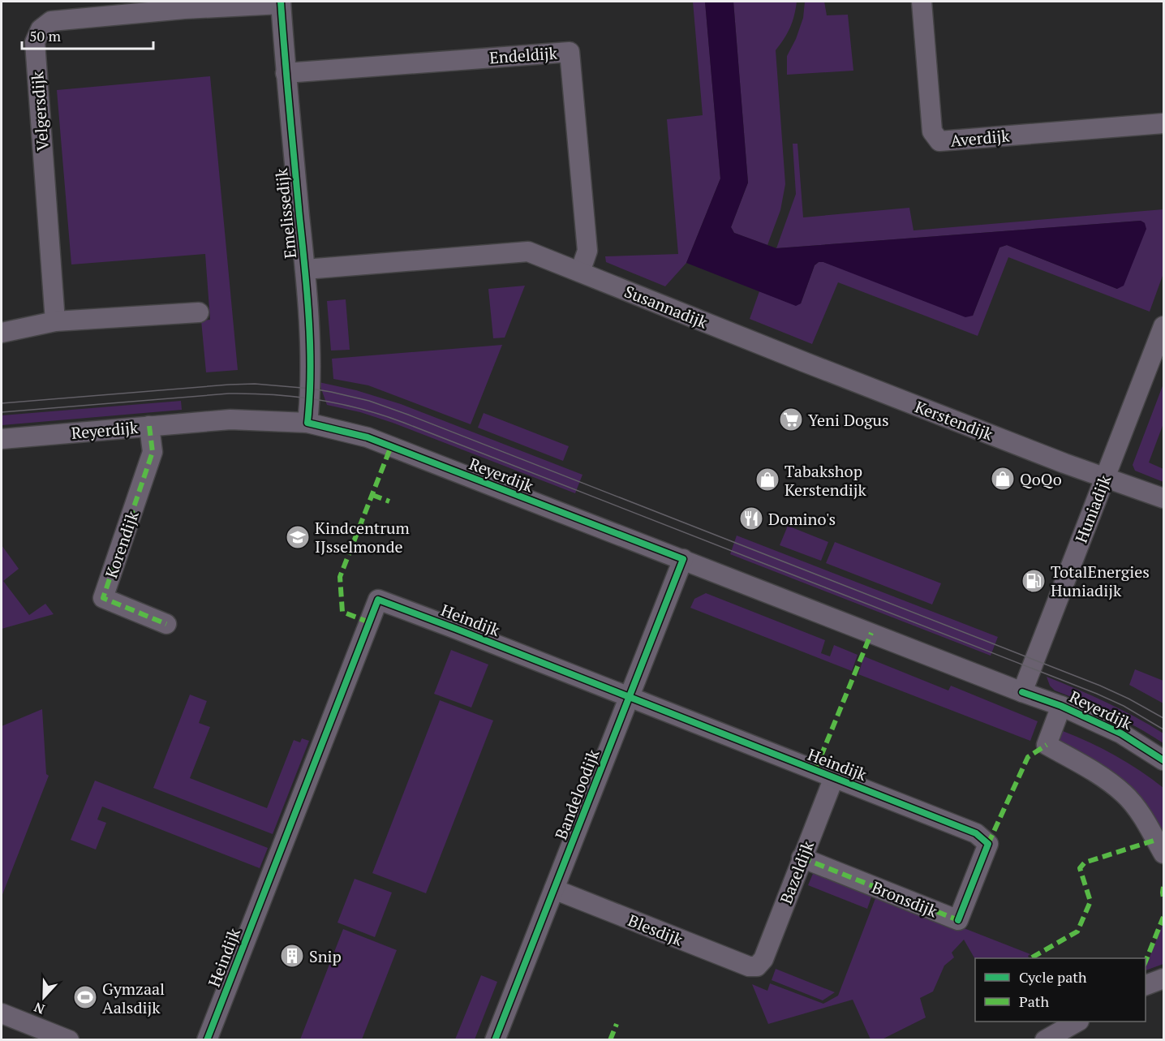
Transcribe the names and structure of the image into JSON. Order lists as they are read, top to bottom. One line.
{"streets":{"street":["Endeldijk","Velgersdijk","Averdijk","Emelissedijk","Susannadijk","Kerstendijk","Reyerdijk","Huniadijk","Korendijk","Heindijk","Bandeloodijk","Bazeldijk","Bronsdijk","Blesdijk"]},"crossings":[["Endeldijk","Emelissedijk"],["Endeldijk","Susannadijk"],["Velgersdijk","Emelissedijk"],["Emelissedijk","Susannadijk"],["Emelissedijk","Reyerdijk"],["Susannadijk","Kerstendijk"],["Kerstendijk","Huniadijk"],["Reyerdijk","Huniadijk"],["Reyerdijk","Korendijk"],["Reyerdijk","Bandeloodijk"],["Heindijk","Bandeloodijk"],["Heindijk","Bazeldijk"],["Heindijk","Bronsdijk"],["Bandeloodijk","Blesdijk"],["Bazeldijk","Bronsdijk"],["Bazeldijk","Blesdijk"]],"places":{"supermarket":["Yeni Dogus"],"shop":["QoQo","Tabakshop Kerstendijk"],"restaurant":["Domino's"],"school or university":["Kindcentrum IJsselmonde"],"fuel station":["TotalEnergies Huniadijk"],"building":["Snip"],"sports":["Gymzaal Aalsdijk"]},"legend":["Cycle path","Path"],"scale_bar":"50 m","north":"bottom"}
